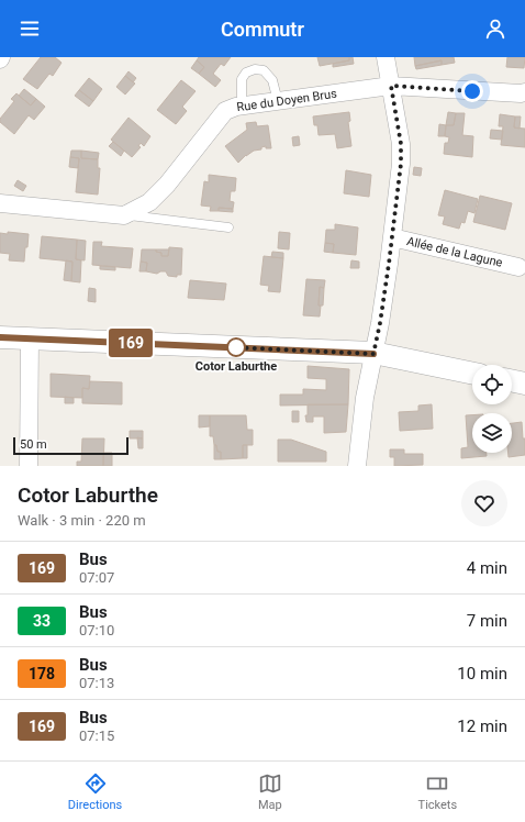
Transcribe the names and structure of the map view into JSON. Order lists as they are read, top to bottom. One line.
{"streets":{"street":["Rue du Doyen Brus","Allée de la Lagune"]},"places":["Cotor Laburthe"],"lines":["bus line 169"],"scale_bar":"50 m","page":{"header":"Commutr","on_map":"169","scale":"50 m","heading":["Cotor Laburthe","Walk · 3 min · 220 m"],"list":[{"mark":"169","name":"Bus","note":"07:07","value":"4 min"},{"mark":"33","name":"Bus","note":"07:10","value":"7 min"},{"mark":"178","name":"Bus","note":"07:13","value":"10 min"},{"mark":"169","name":"Bus","note":"07:15","value":"12 min"}],"tabs":["Directions","Map","Tickets"]}}
